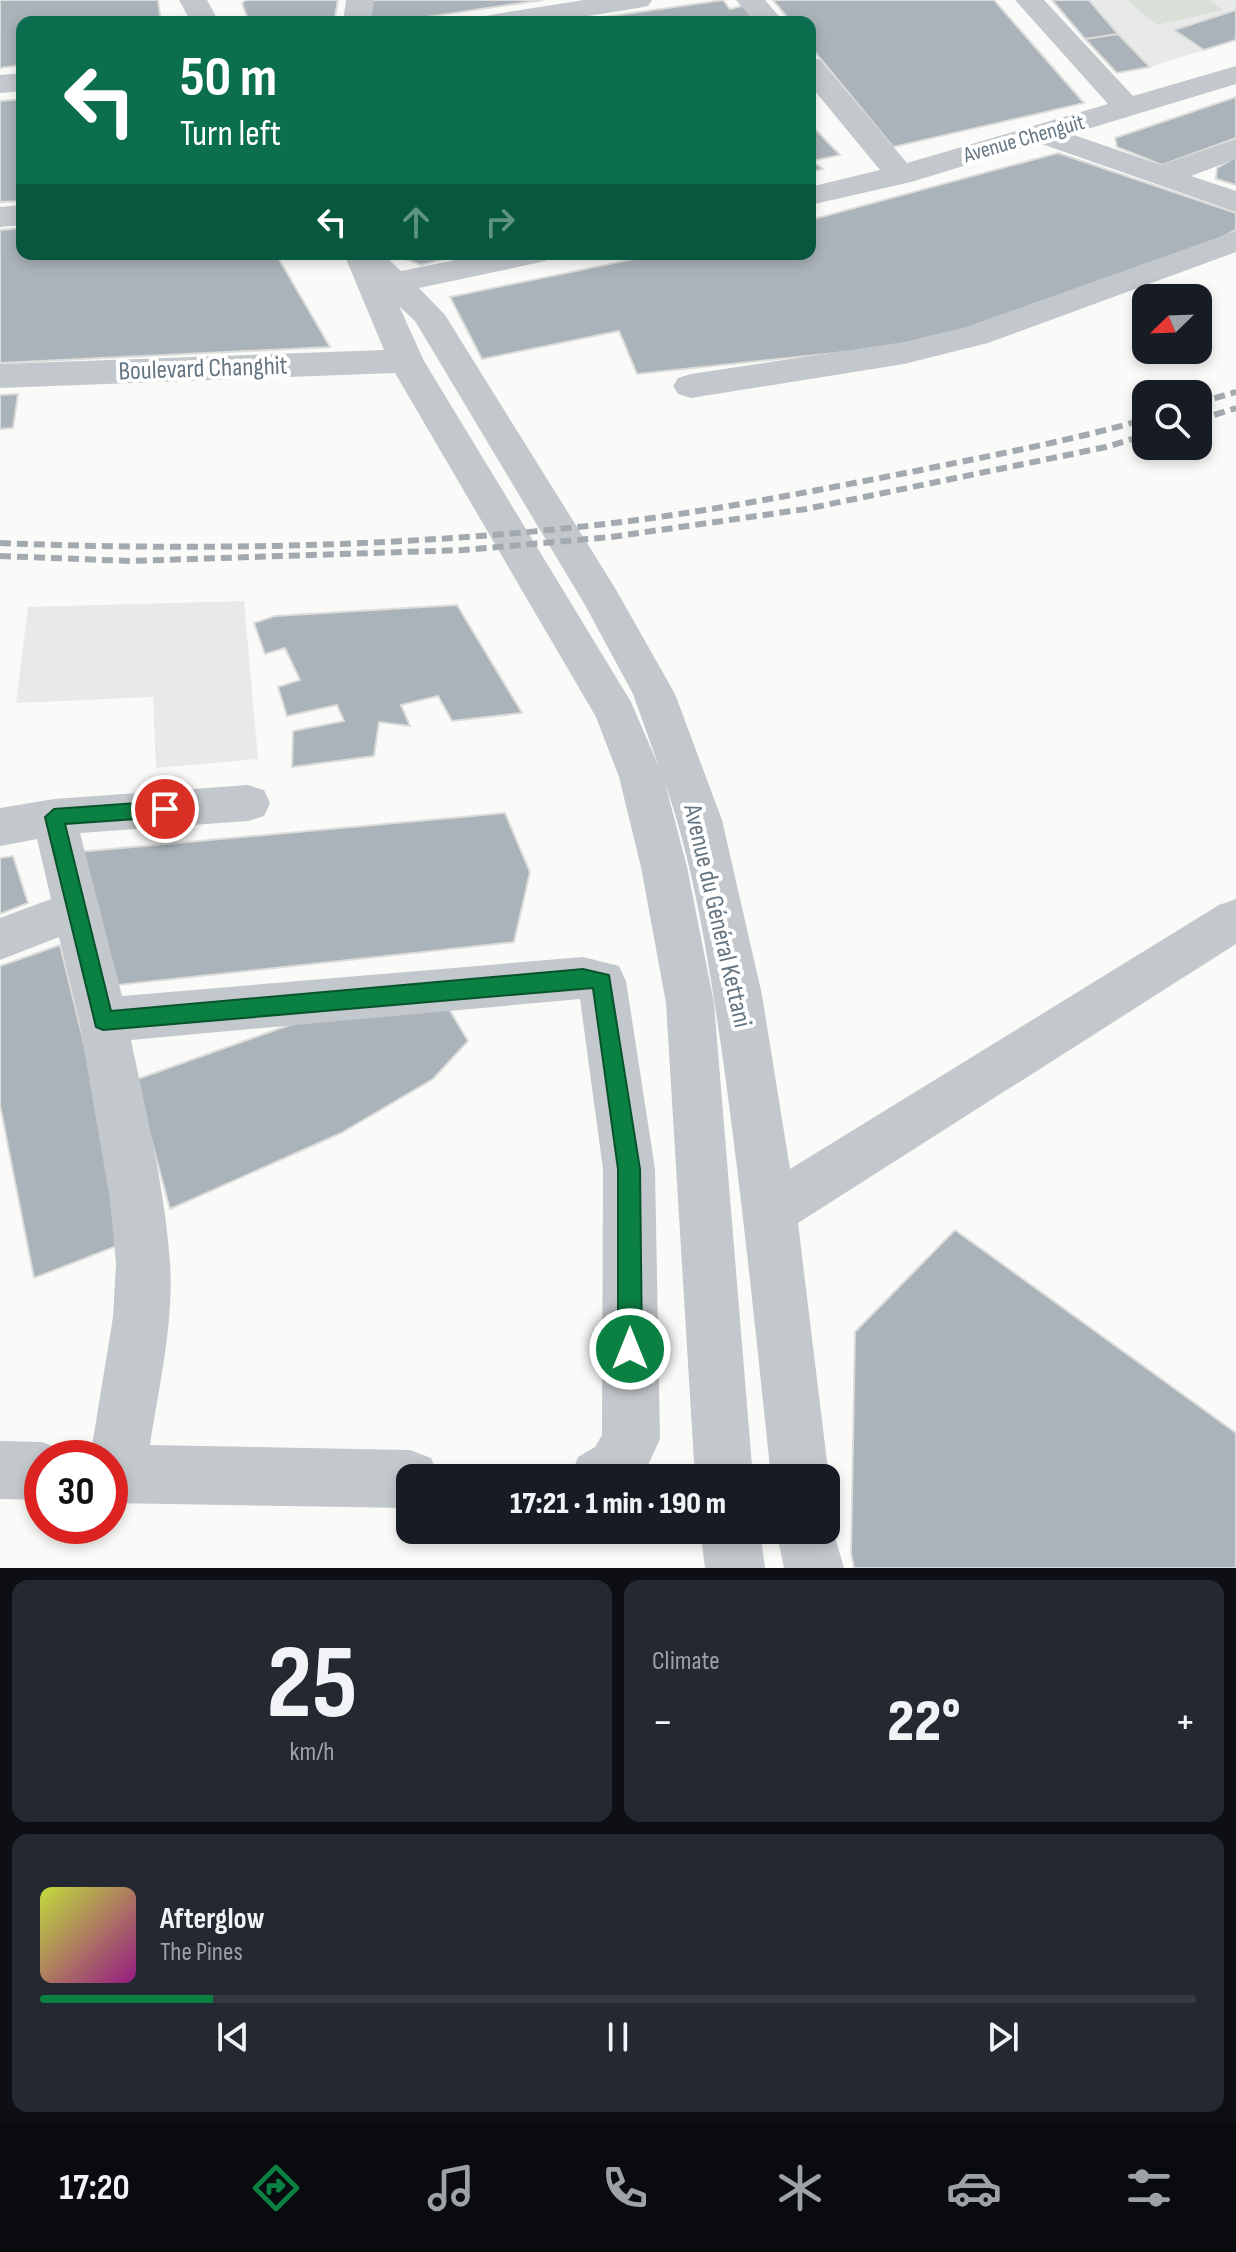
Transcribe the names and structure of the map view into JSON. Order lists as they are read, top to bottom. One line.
{"streets":{"street":["Avenue Chenguit","Boulevard Changhit","Avenue du Général Kettani"]},"crossings":[["Boulevard Changhit","Avenue du Général Kettani"]],"north":"bottom left","page":{"turn":["50 m","Turn left"],"limit":"30","trip":"17:21 · 1 min · 190 m","tile":[["25","km/h"],"Climate"],"heat":["−","22°","+"],"song":["Afterglow","The Pines"],"tabs":"17:20"}}
